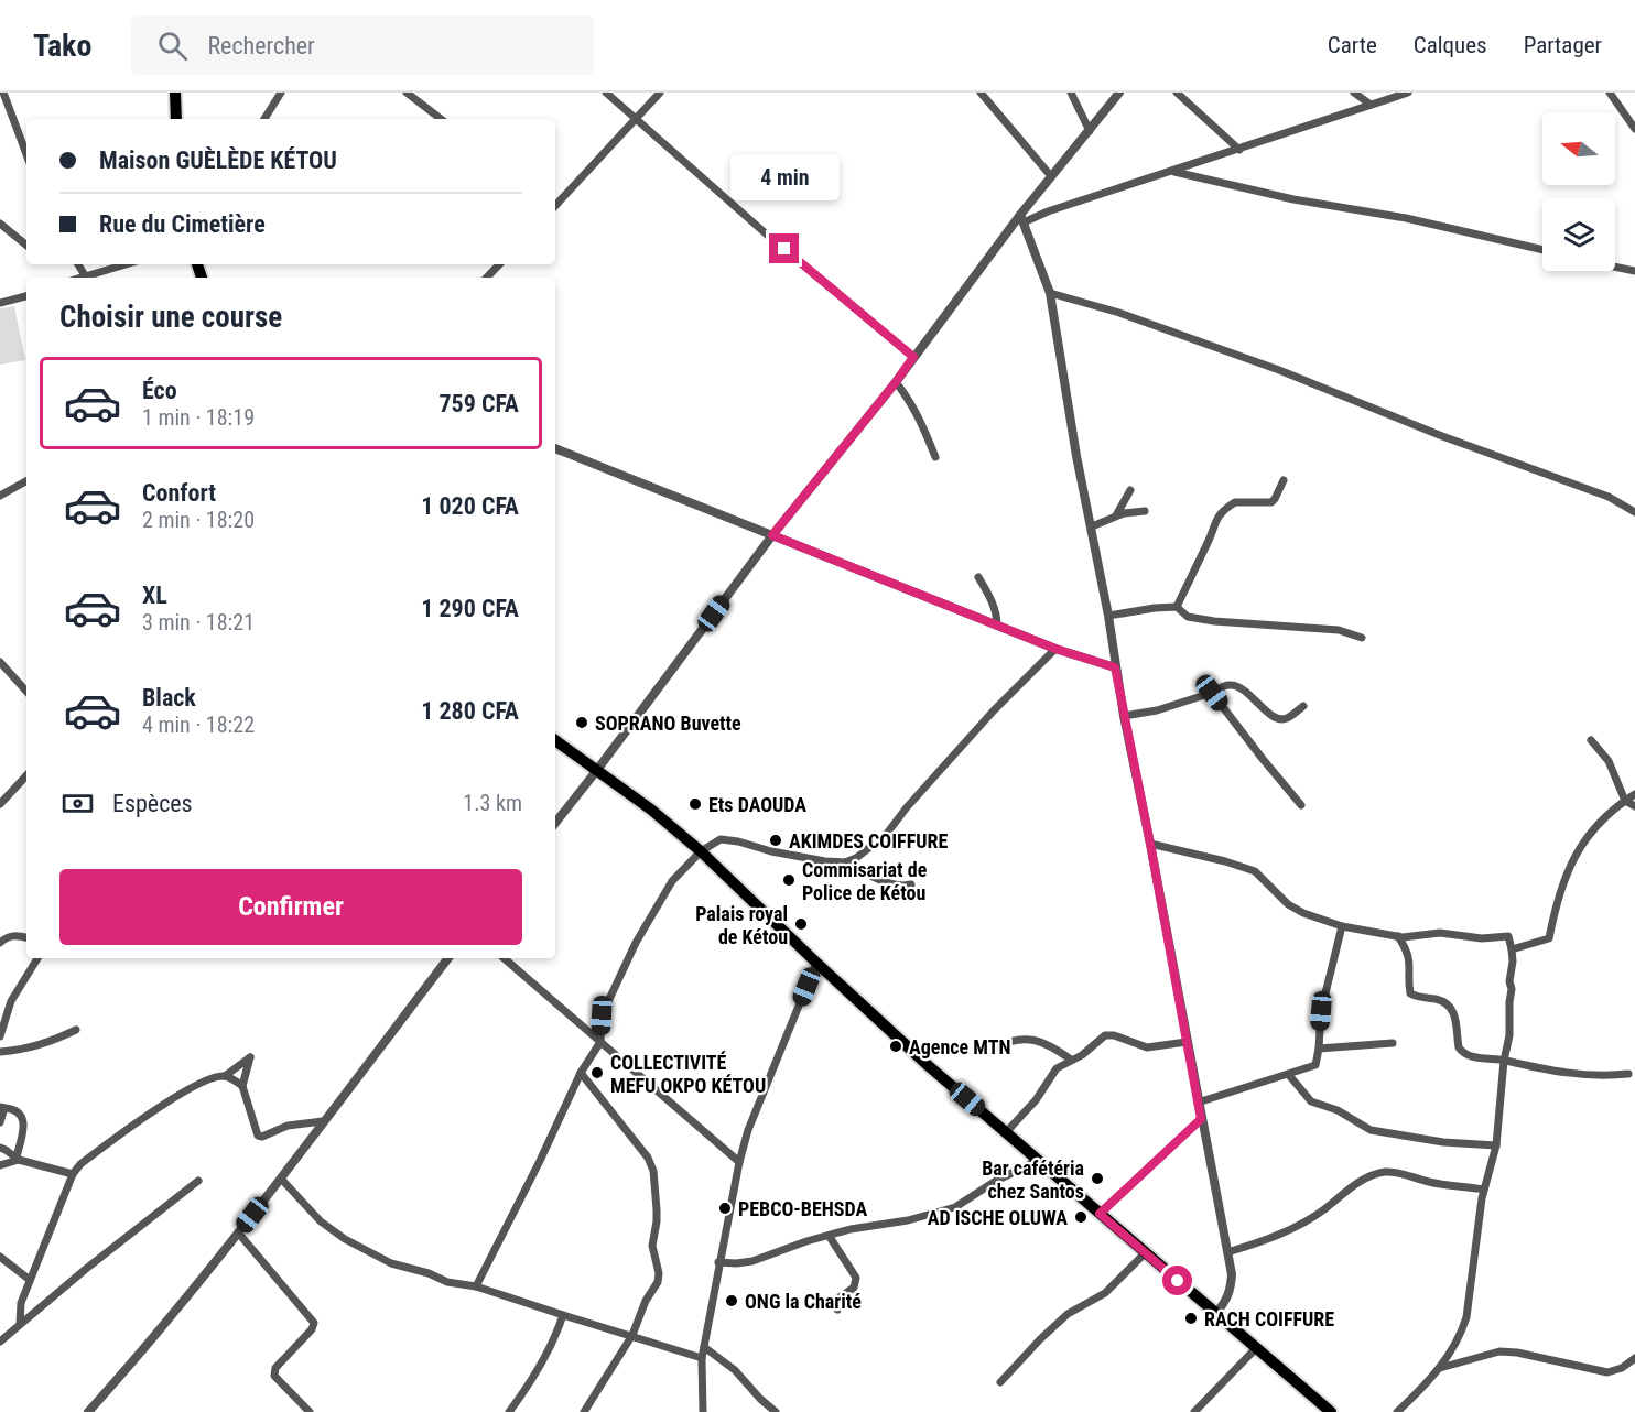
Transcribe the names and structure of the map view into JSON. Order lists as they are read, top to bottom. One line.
{"places":["SOPRANO Buvette","Ets DAOUDA","AKIMDES COIFFURE","Commisariat de Police de Kétou","Palais royal de Kétou","Agence MTN","COLLECTIVITÉ MEFU OKPO KÉTOU","Bar cafétéria chez Santos","PEBCO-BEHSDA","AD ISCHE OLUWA","ONG la Charité","RACH COIFFURE"],"north":"left","page":{"header":"Tako","search":"Rechercher","nav":["Carte","Calques","Partager"],"banner":["Maison GUÈLÈDE KÉTOU","Rue du Cimetière"],"bubble":"4 min","heading":"Choisir une course","list":[{"name":"Éco","note":"1 min · 18:19","value":"759 CFA"},{"name":"Confort","note":"2 min · 18:20","value":"1 020 CFA"},{"name":"XL","note":"3 min · 18:21","value":"1 290 CFA"},{"name":"Black","note":"4 min · 18:22","value":"1 280 CFA"}],"pay":["Espèces","1.3 km"],"buttons":"Confirmer"}}
